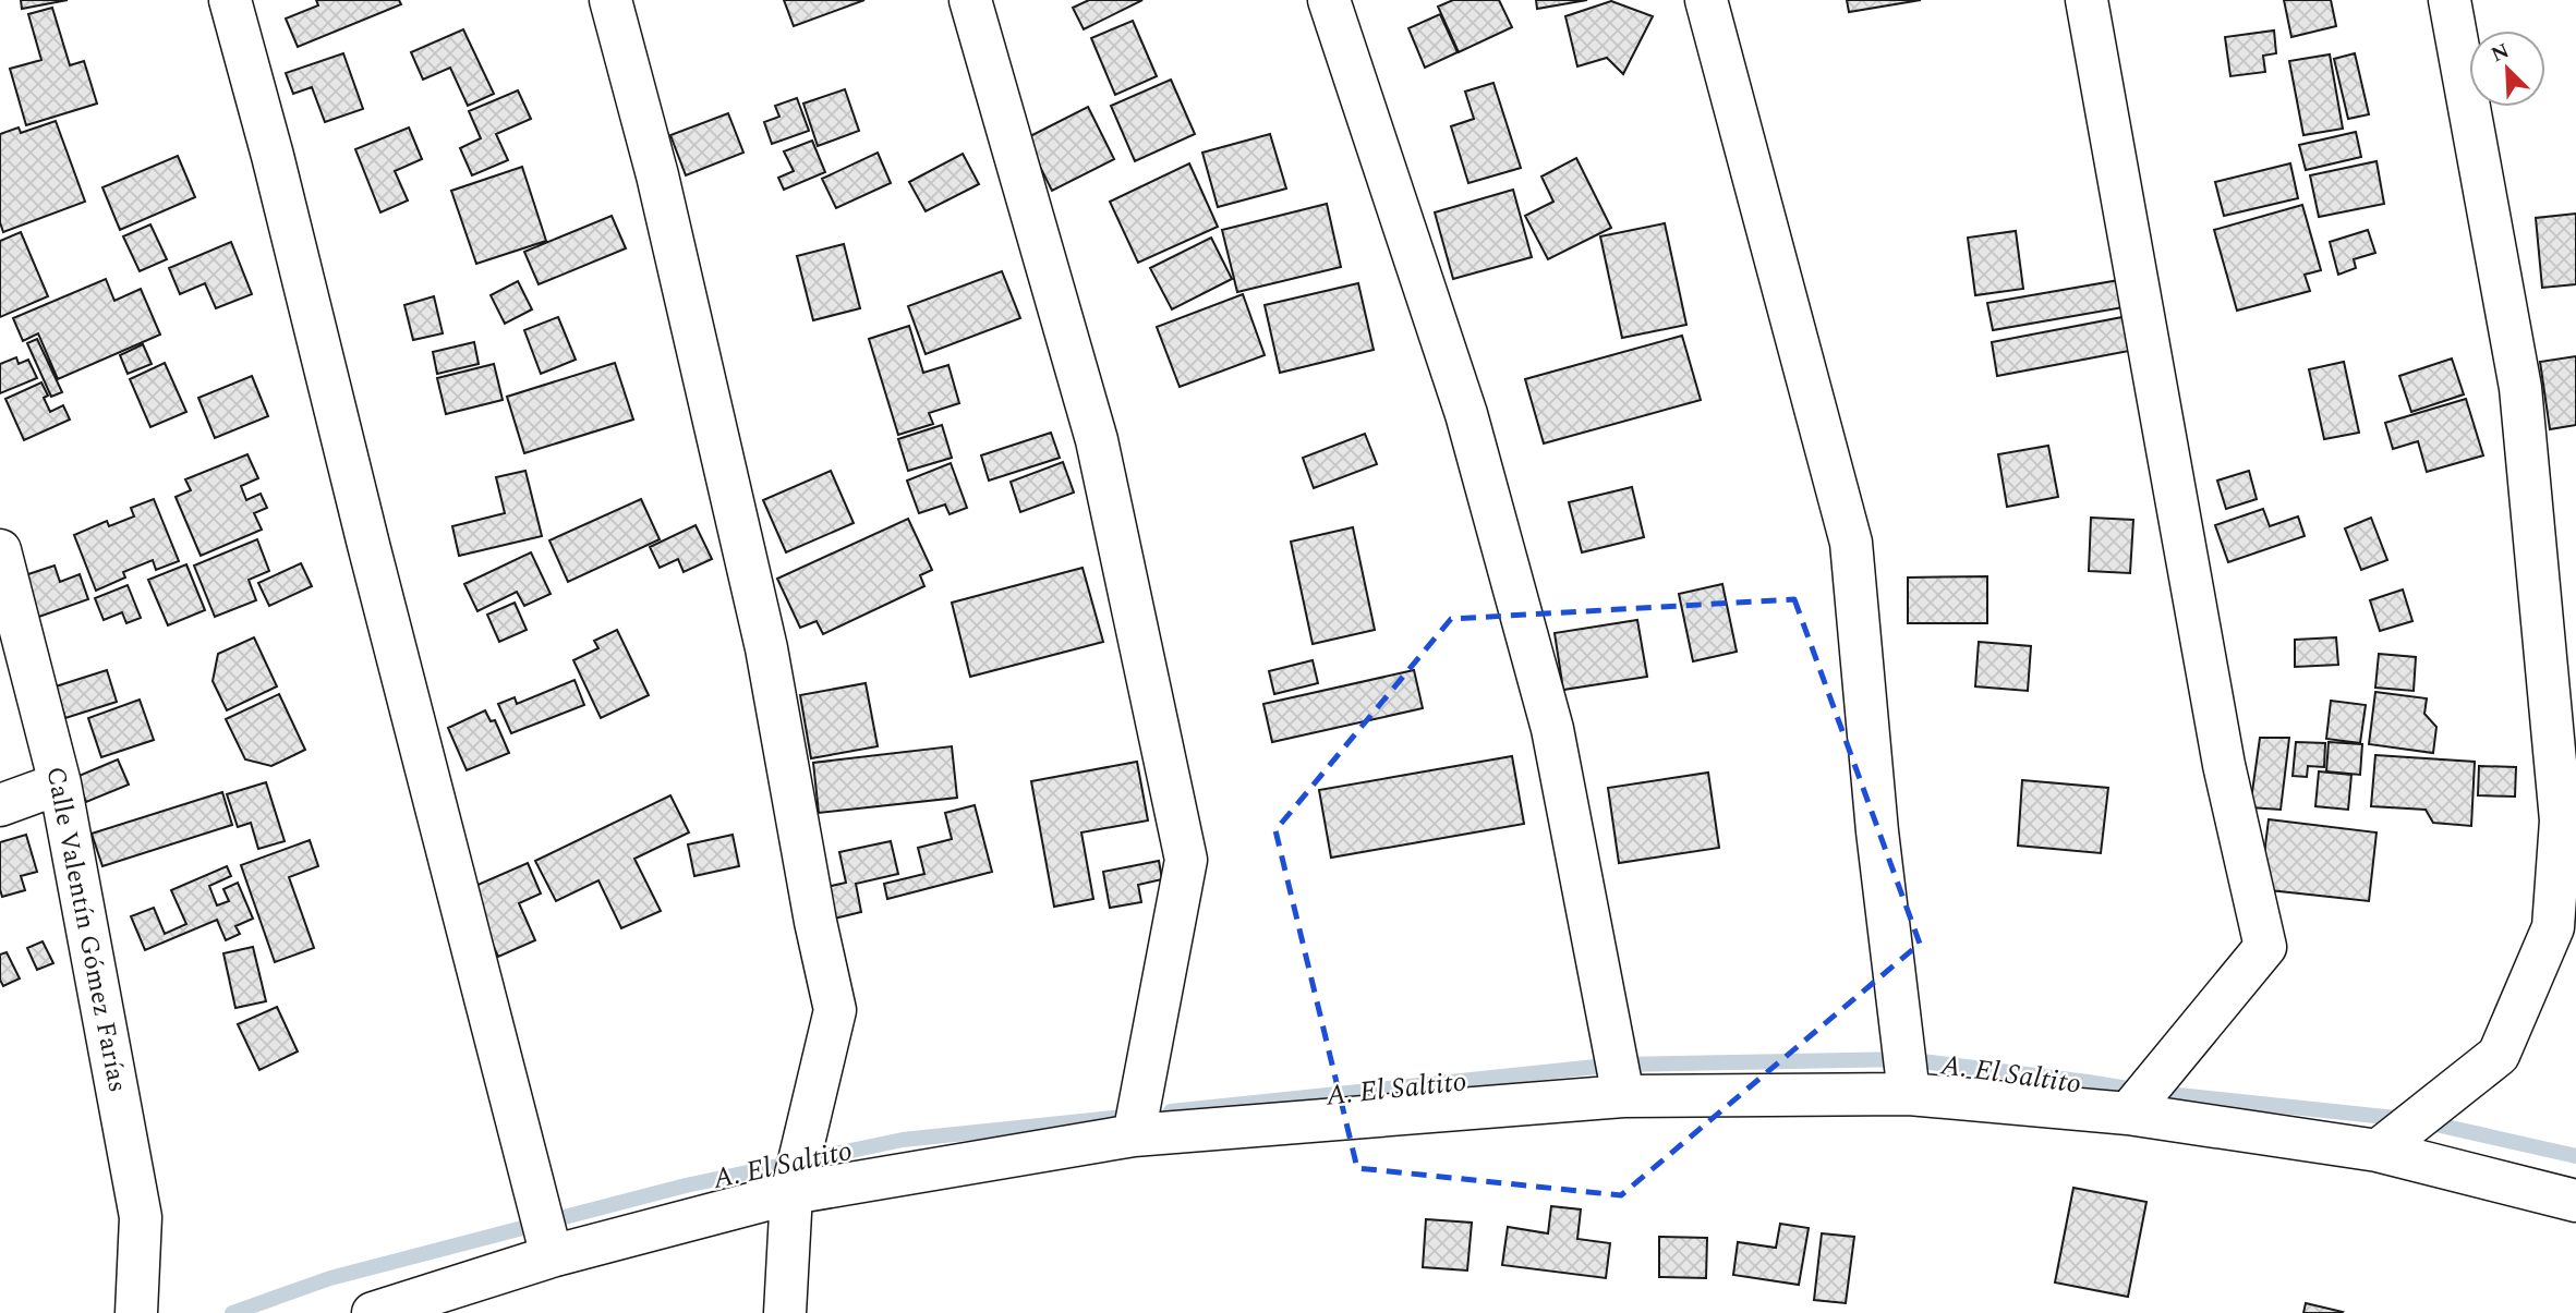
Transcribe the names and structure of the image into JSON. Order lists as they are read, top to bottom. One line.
{"streets":{"street":["Calle Valentín Gómez Farías"]},"water":["A. El Saltito"],"north":"top left"}
